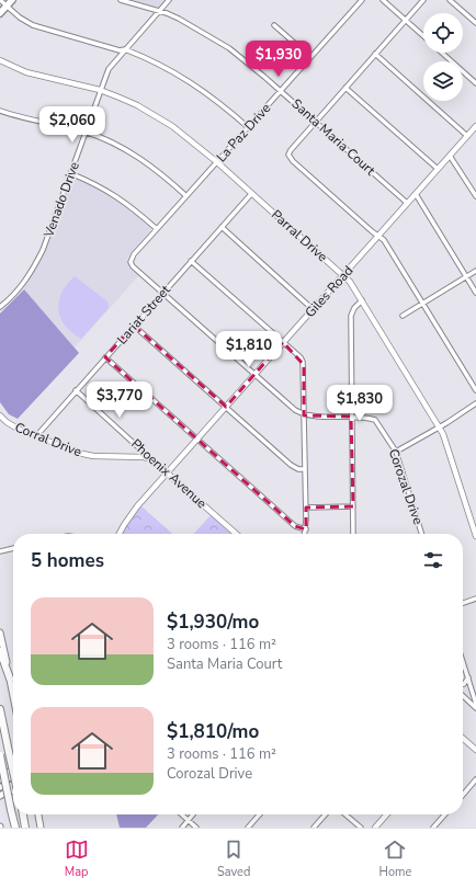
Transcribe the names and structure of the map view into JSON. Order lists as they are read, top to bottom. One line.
{"streets":{"street":["La Paz Drive","Santa Maria Court","Venado Drive","Parral Drive","Giles Road","Lariat Street","Corral Drive","Phoenix Avenue","Corozal Drive"]},"crossings":[["La Paz Drive","Santa Maria Court"],["La Paz Drive","Parral Drive"],["La Paz Drive","Lariat Street"],["Santa Maria Court","Venado Drive"],["Santa Maria Court","Giles Road"],["Venado Drive","Parral Drive"],["Parral Drive","Giles Road"],["Parral Drive","Lariat Street"],["Giles Road","Phoenix Avenue"],["Lariat Street","Corral Drive"],["Lariat Street","Phoenix Avenue"],["Corral Drive","Phoenix Avenue"]],"page":{"price":["$1,930","$2,060","$1,810","$3,770","$1,830"],"heading":"5 homes","list":[{"name":"$1,930/mo","note":"3 rooms · 116 m² · Santa Maria Court"},{"name":"$1,810/mo","note":"3 rooms · 116 m² · Corozal Drive"}],"tabs":["Map","Saved","Home"]}}
